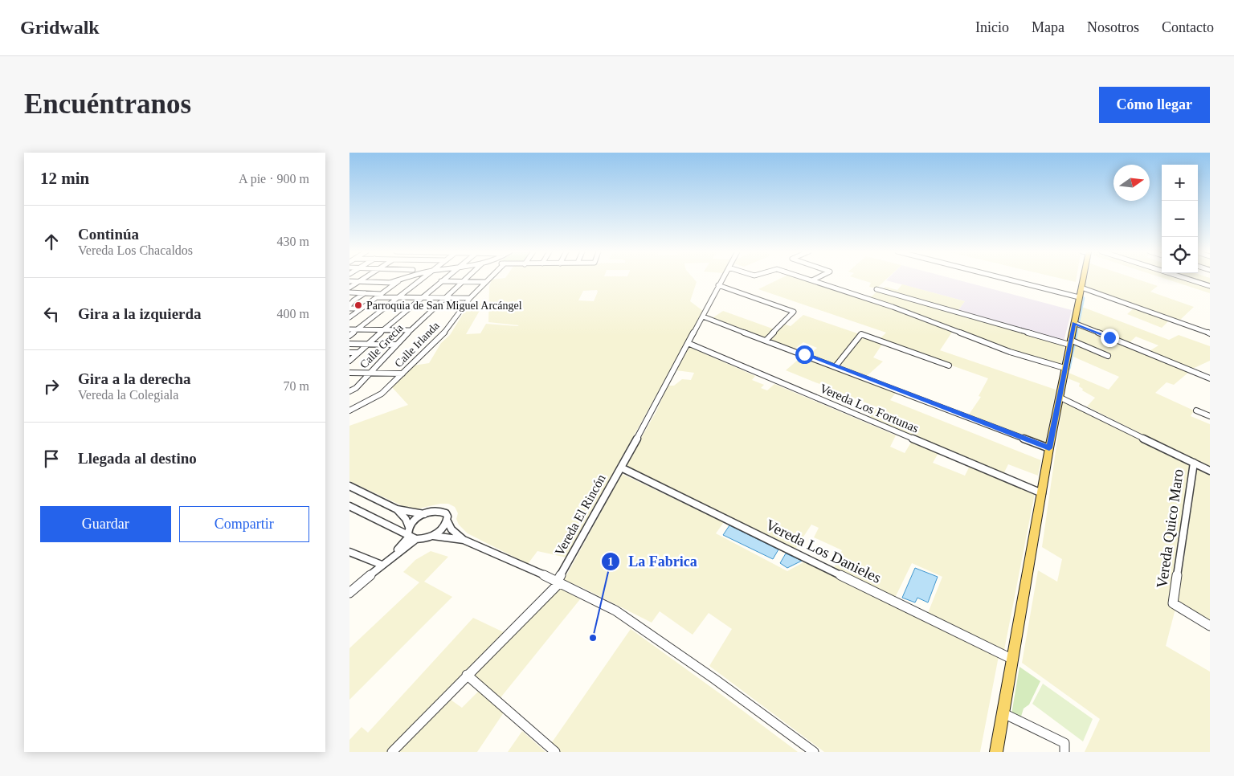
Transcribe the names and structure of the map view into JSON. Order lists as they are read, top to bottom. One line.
{"streets":{"street":["Calle Irlanda","Calle Grecia","Vereda Los Fortunas","Vereda El Rincón","Vereda Quico Maro","Vereda Los Danieles"]},"crossings":[["Vereda Los Fortunas","Vereda El Rincón"],["Vereda El Rincón","Vereda Los Danieles"]],"places":["Parroquia de San Miguel Arcángel","La Fabrica"],"north":"right","page":{"header":"Gridwalk","nav":["Inicio","Mapa","Nosotros","Contacto"],"buttons":["Cómo llegar",["Guardar","Compartir"]],"title":"Encuéntranos","heading":["12 min","A pie · 900 m"],"map_buttons":["+","−"],"list":[["Continúa","Vereda Los Chacaldos","430 m"],["Gira a la izquierda","400 m"],["Gira a la derecha","Vereda la Colegiala","70 m"],"Llegada al destino"]}}
